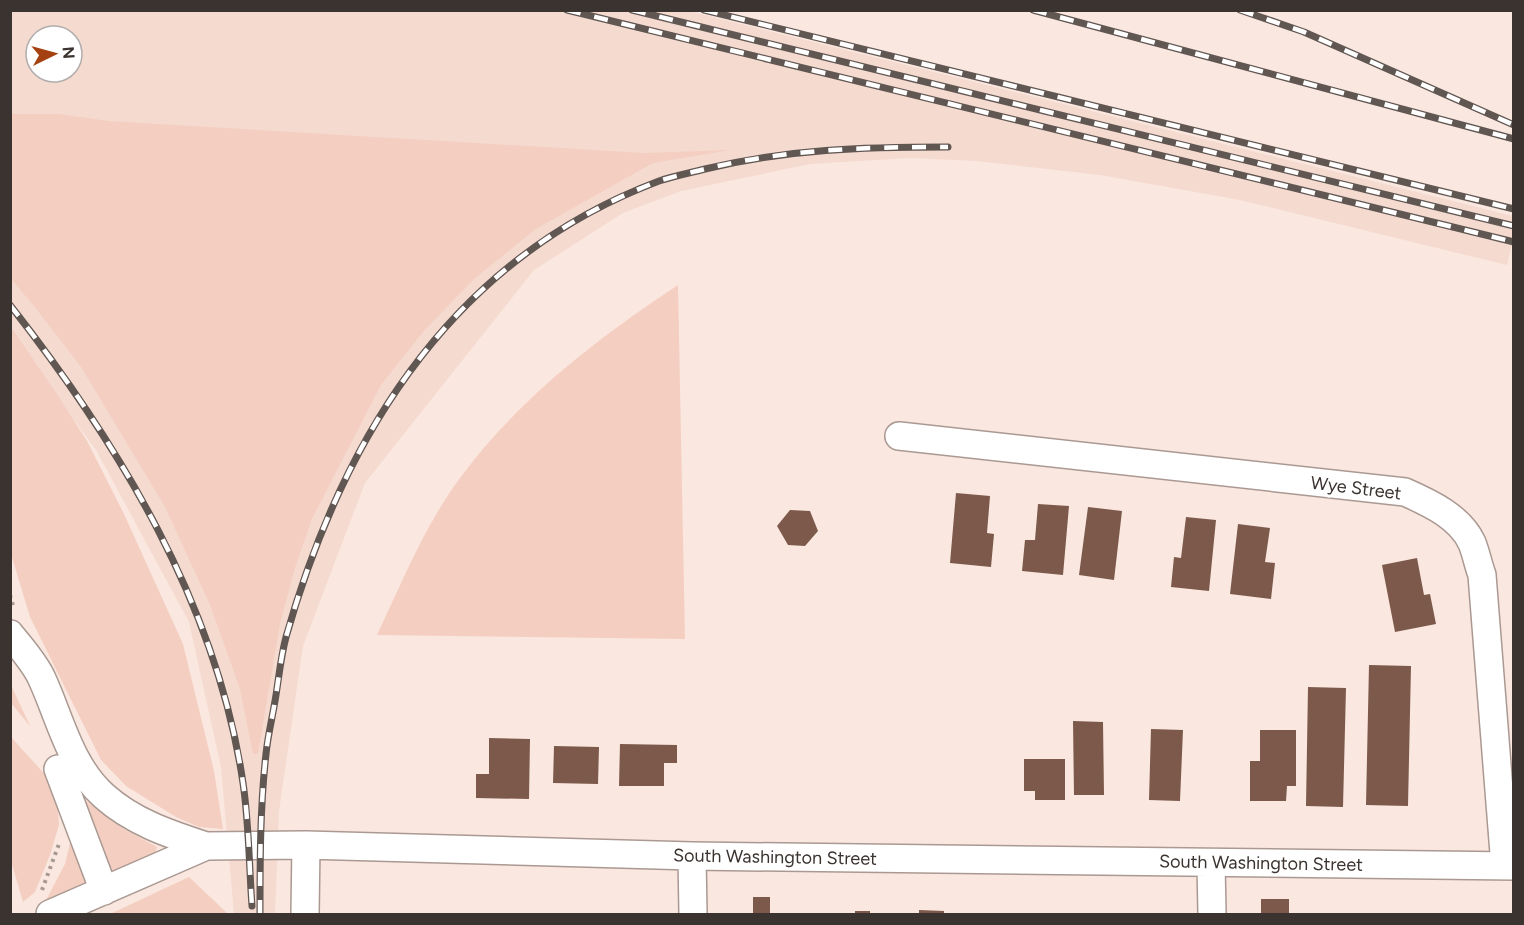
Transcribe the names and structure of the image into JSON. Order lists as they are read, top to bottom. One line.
{"streets":{"street":["Wye Street","South Washington Street"]},"crossings":[["Wye Street","South Washington Street"]],"north":"right"}
